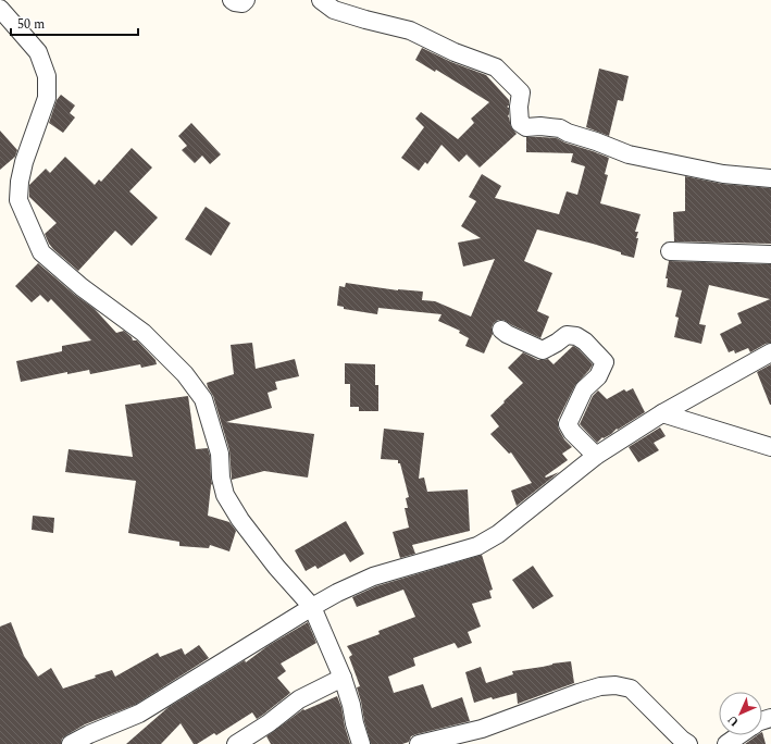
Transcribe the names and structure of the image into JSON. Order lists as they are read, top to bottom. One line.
{"scale_bar":"50 m","north":"bottom left"}
